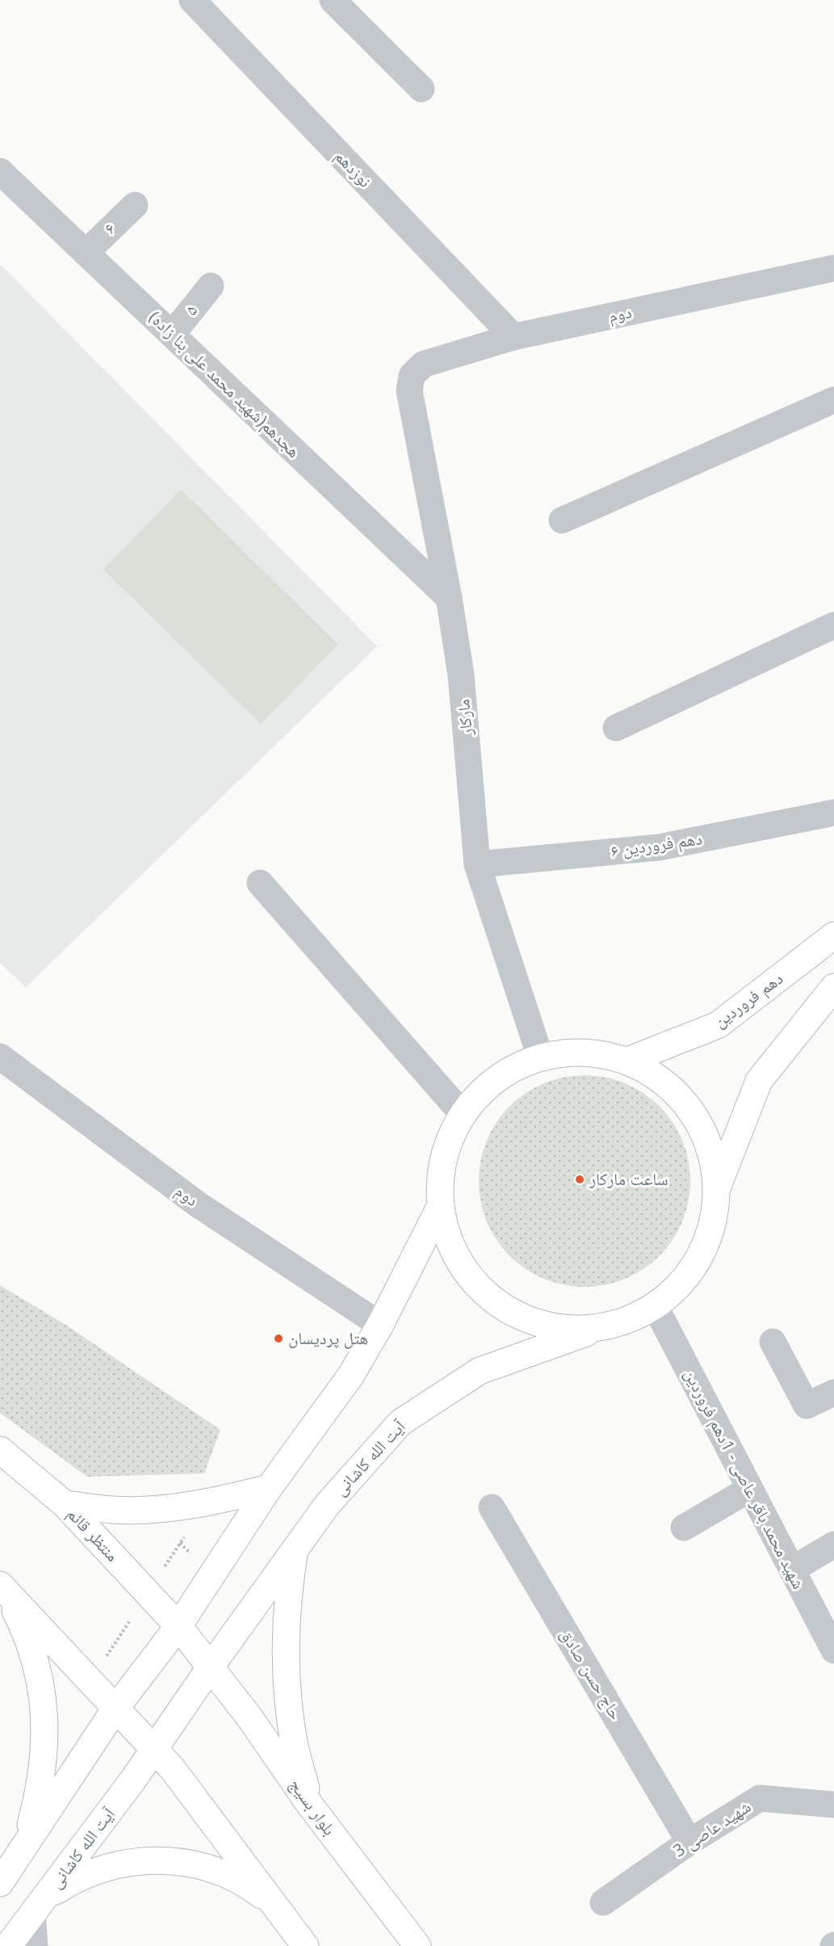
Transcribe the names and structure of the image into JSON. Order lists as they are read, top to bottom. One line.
{"streets":{"main road":["دهم فروردین","آیت الله کاشانی","منتظر قائم","بلوار بسیج"],"street":["نوزدهم","۶","۵","دوم","هجدهم(شهید محمد علی بنا زاده)","مارکار","دهم فروردین ۶","شهید محمد باقر عاصی - 1دهم فروردین","حاج حسن صادق","3 شهید عاصی"]},"crossings":[["نوزدهم","دوم"],["۶","هجدهم(شهید محمد علی بنا زاده)"],["۵","هجدهم(شهید محمد علی بنا زاده)"],["دوم","مارکار"],["هجدهم(شهید محمد علی بنا زاده)","مارکار"],["مارکار","دهم فروردین ۶"],["آیت الله کاشانی","شهید محمد باقر عاصی - 1دهم فروردین"],["آیت الله کاشانی","بلوار بسیج"],["منتظر قائم","بلوار بسیج"],["حاج حسن صادق","3 شهید عاصی"]],"places":["ساعت مارکار","هتل پردیسان"]}
